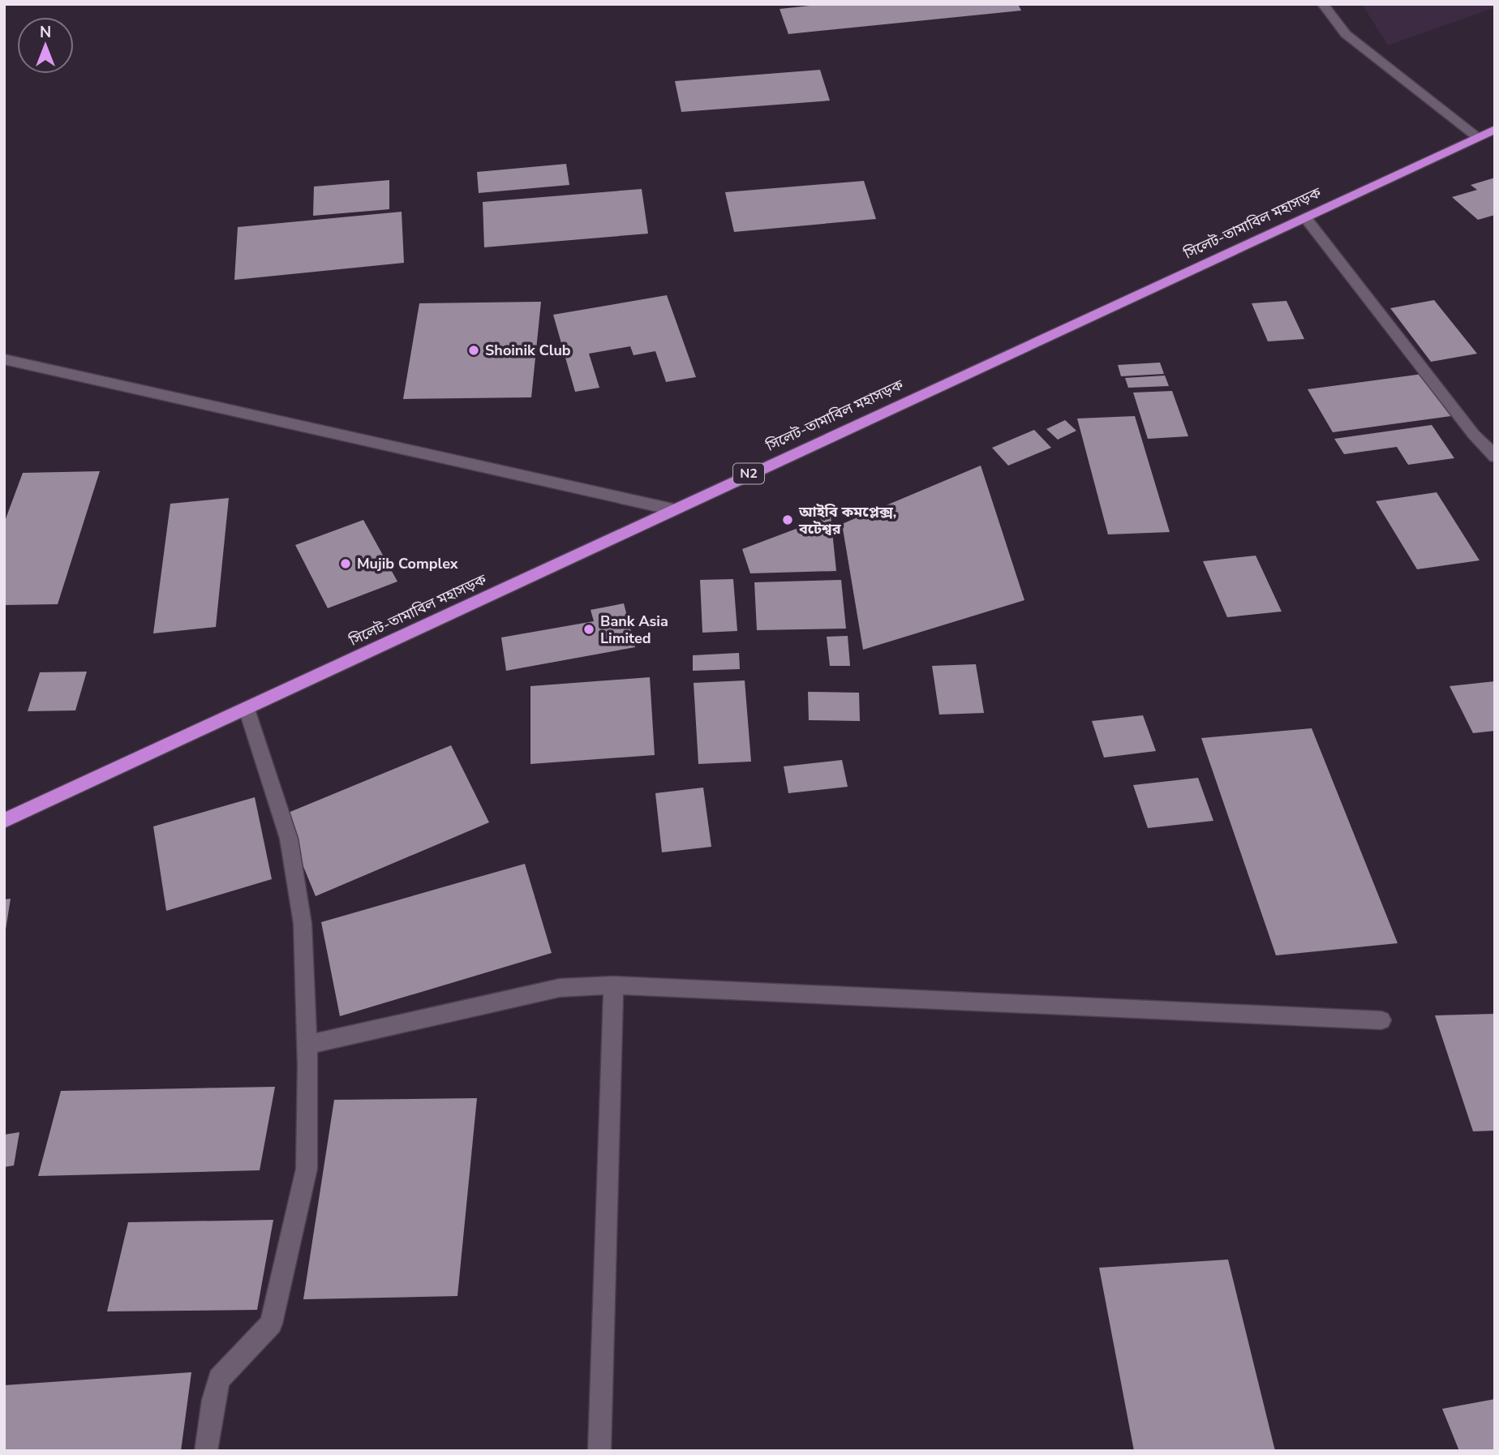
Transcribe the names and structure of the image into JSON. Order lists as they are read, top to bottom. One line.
{"streets":{"highway":["সিলেট-তামাবিল মহাসড়ক","N2"]},"places":["Shoinik Club","আইবি কমপ্লেক্স, বটেশ্বর","Mujib Complex","Bank Asia Limited"],"north":"top"}
